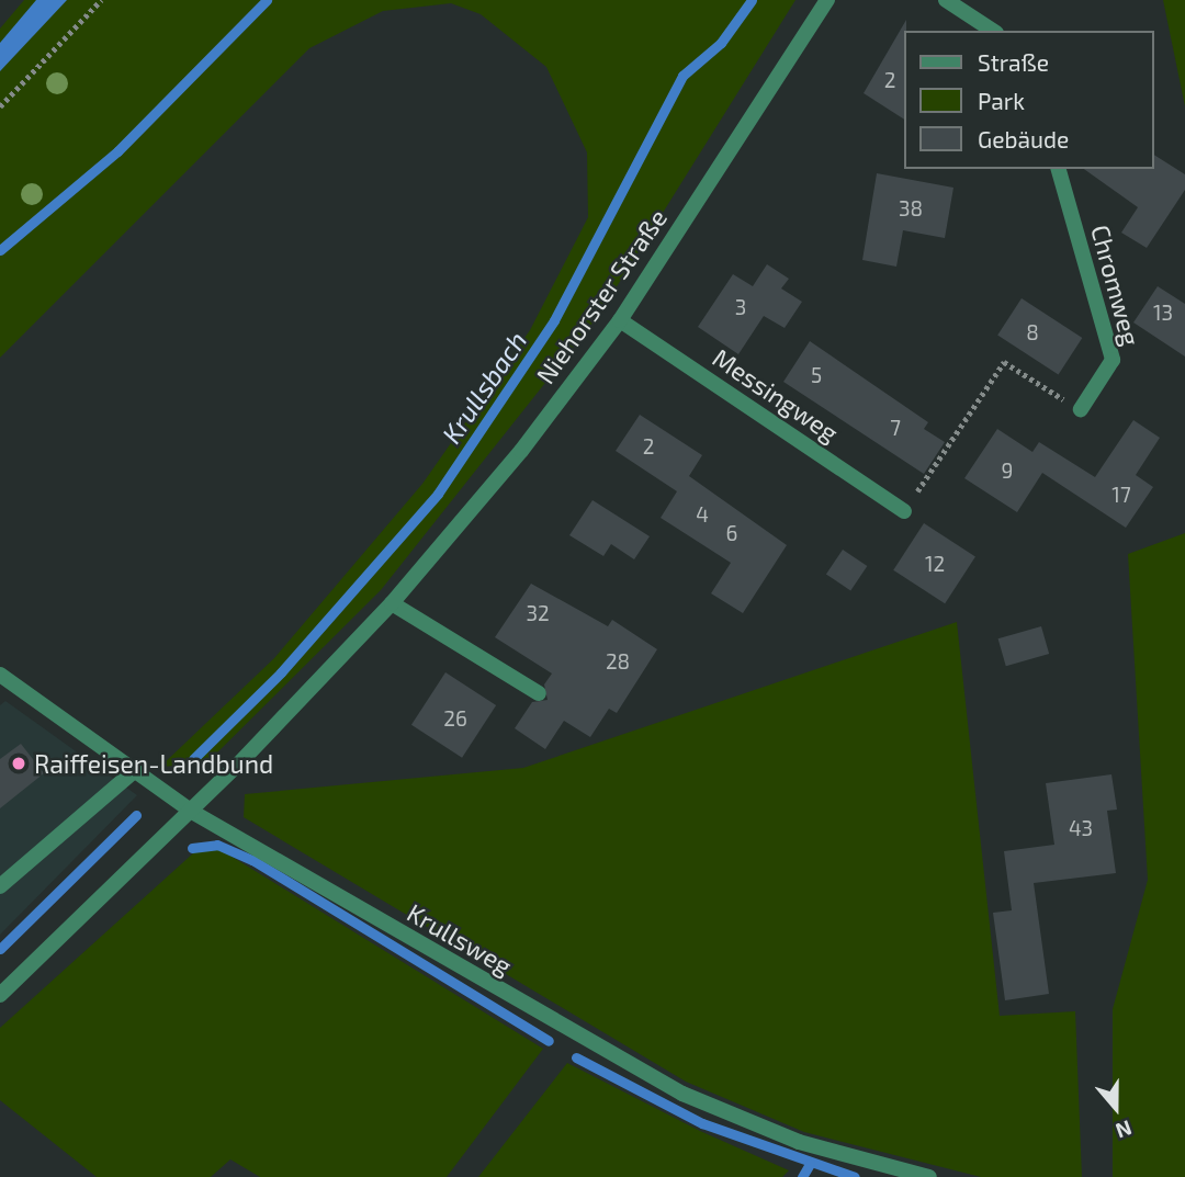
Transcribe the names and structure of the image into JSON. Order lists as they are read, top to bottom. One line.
{"streets":{"street":["Chromweg","Niehorster Straße","Messingweg","Krullsweg"]},"crossings":[["Niehorster Straße","Messingweg"],["Niehorster Straße","Krullsweg"]],"water":["Krullsbach"],"places":["Raiffeisen-Landbund"],"house_numbers":["2","38","3","13","8","5","7","2","9","17","4","6","12","32","28","26","43"],"legend":["Straße","Park","Gebäude"],"north":"bottom"}
